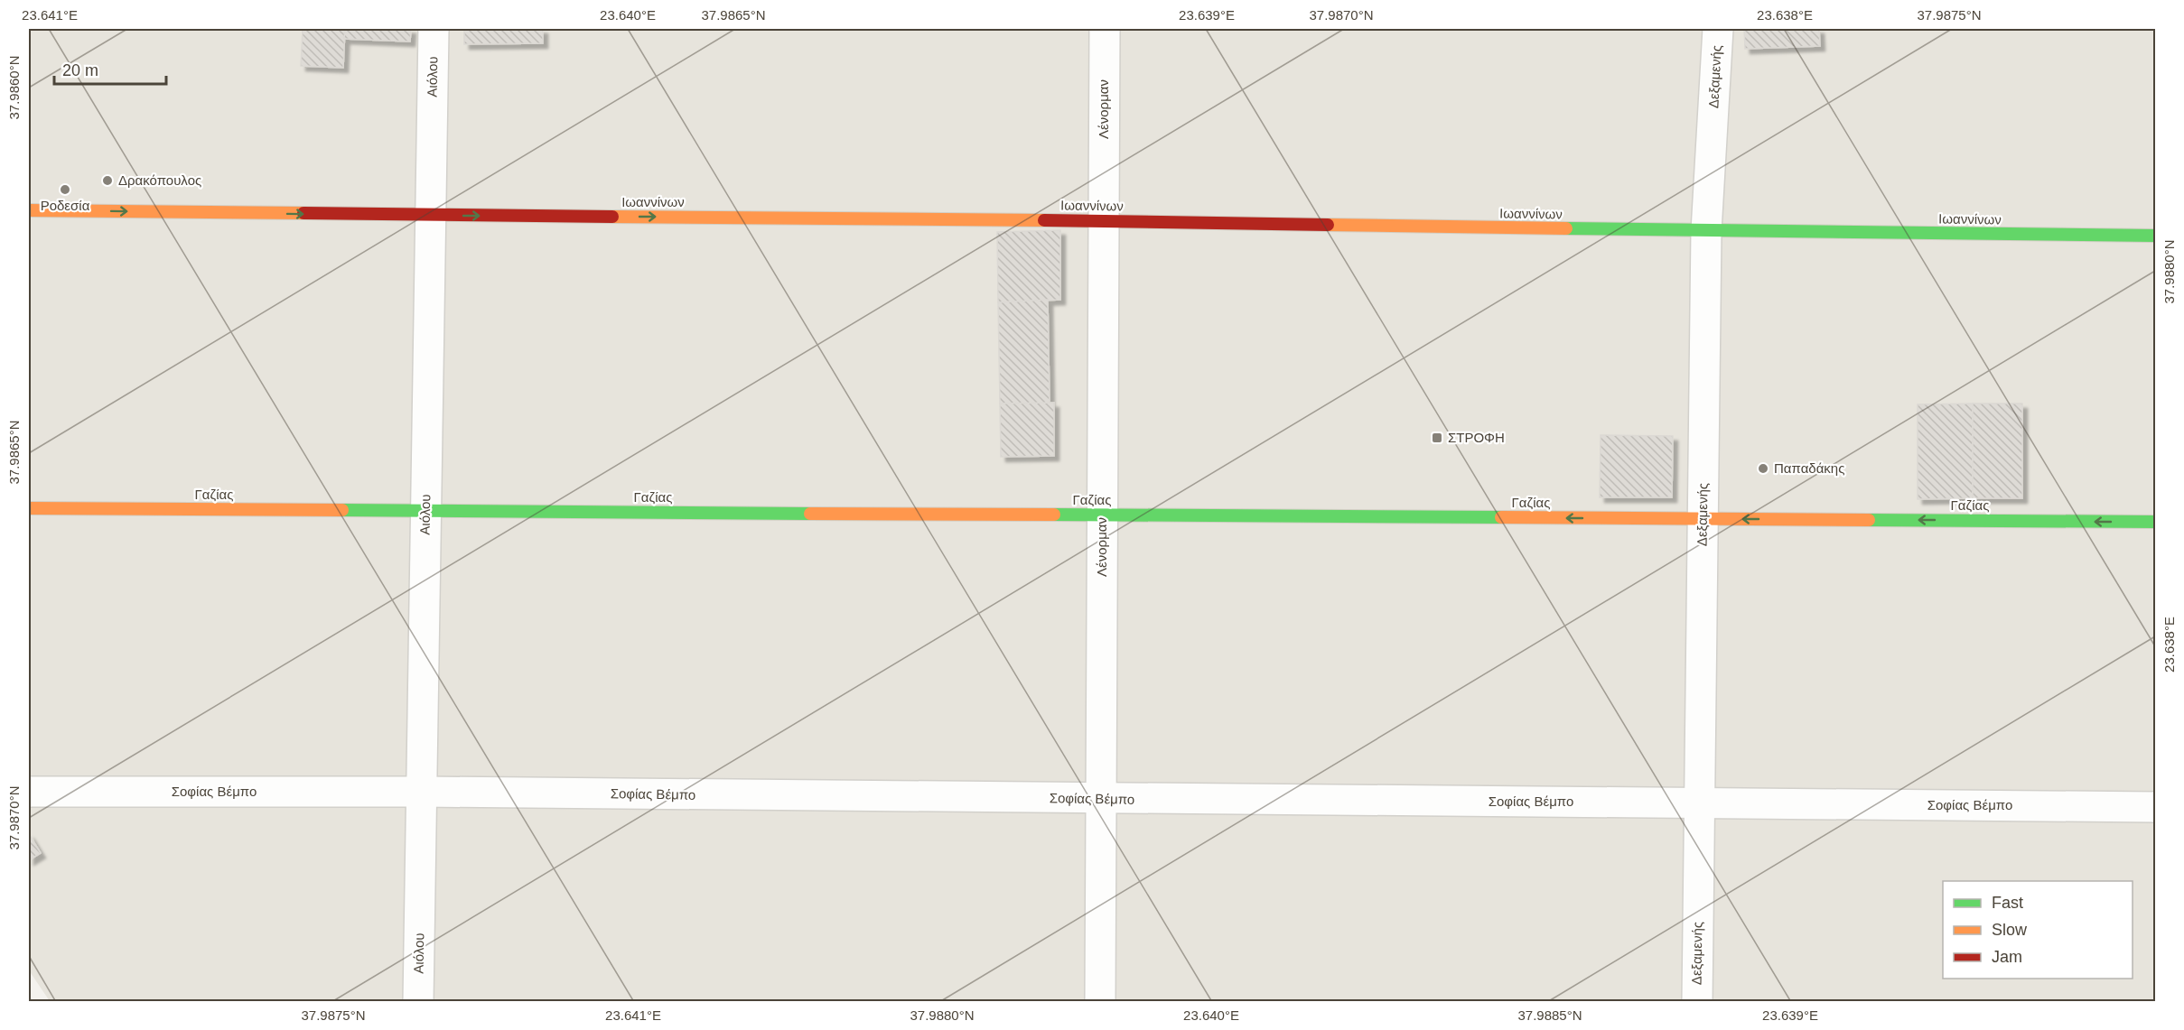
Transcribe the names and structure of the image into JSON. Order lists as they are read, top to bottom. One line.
{"streets":{"street":["Αιόλου","Δεξαμενής","Λένορμαν","Ιωαννίνων","Γαζίας","Σοφίας Βέμπο"]},"crossings":[["Αιόλου","Ιωαννίνων"],["Αιόλου","Γαζίας"],["Αιόλου","Σοφίας Βέμπο"],["Δεξαμενής","Ιωαννίνων"],["Δεξαμενής","Γαζίας"],["Δεξαμενής","Σοφίας Βέμπο"],["Λένορμαν","Ιωαννίνων"],["Λένορμαν","Γαζίας"],["Λένορμαν","Σοφίας Βέμπο"]],"one_way":["Ιωαννίνων","Γαζίας"],"places":{"other":["Δρακόπουλος","Ροδεσία","Παπαδάκης"],"transit":["ΣΤΡΟΦΗ"]},"legend":["Fast","Slow","Jam"],"scale_bar":"20 m","coordinates":["23.641°E","23.640°E","37.9865°N","23.639°E","37.9870°N","23.638°E","37.9875°N","37.9860°N","37.9880°N","37.9885°N"]}
